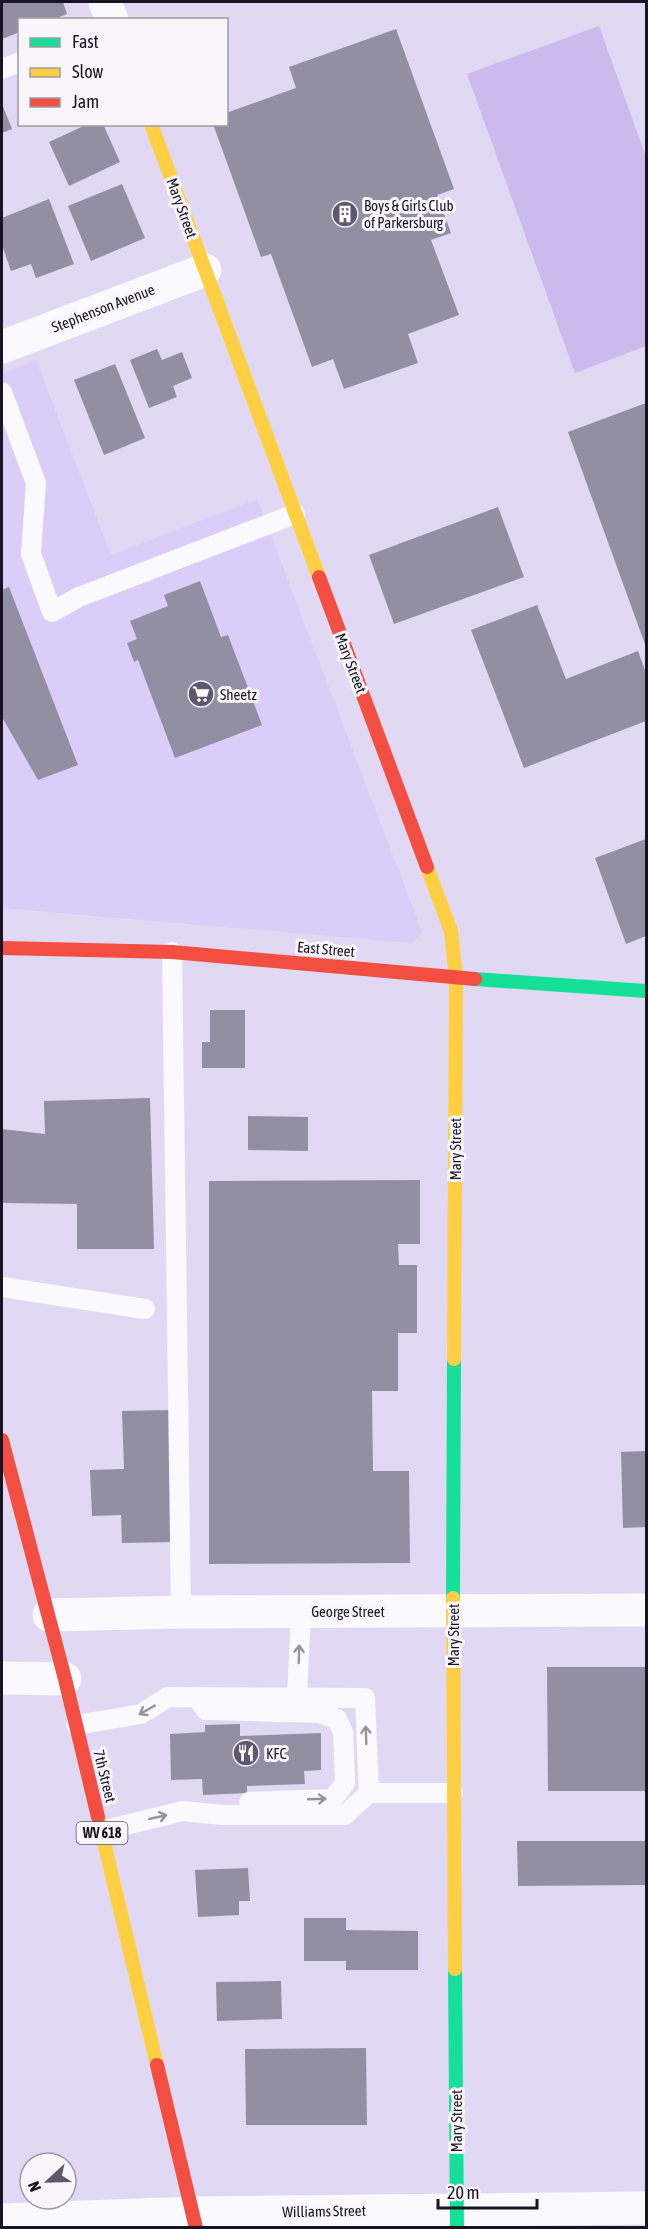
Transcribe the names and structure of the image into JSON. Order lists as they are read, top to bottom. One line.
{"streets":{"street":["Mary Street","Stephenson Avenue","East Street","George Street","7th Street","WV 618","Williams Street"]},"crossings":[["Mary Street","Stephenson Avenue"],["Mary Street","East Street"],["Mary Street","George Street"],["Mary Street","Williams Street"],["George Street","7th Street"],["7th Street","Williams Street"]],"places":{"building":["Boys & Girls Club of Parkersburg"],"supermarket":["Sheetz"],"restaurant":["KFC"]},"legend":["Fast","Slow","Jam"],"scale_bar":"20 m","north":"left"}
